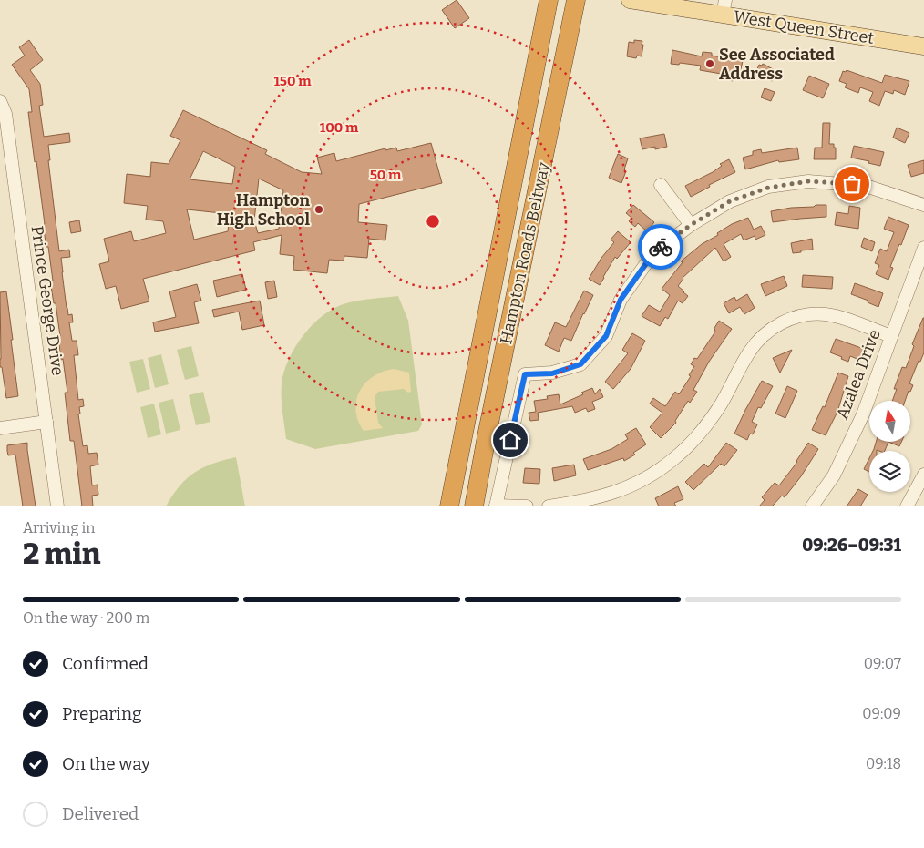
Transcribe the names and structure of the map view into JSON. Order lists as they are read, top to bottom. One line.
{"streets":{"highway":["Hampton Roads Beltway"],"main road":["West Queen Street"],"street":["Prince George Drive","Azalea Drive"]},"places":["See Associated Address","Hampton High School"],"north":"top","page":{"heading":["2 min","Arriving in","09:26–09:31"],"bar":"On the way · 200 m","list":[["Confirmed","09:07"],["Preparing","09:09"],["On the way","09:18"],"Delivered"]},"rings":["150 m","100 m","50 m"]}
